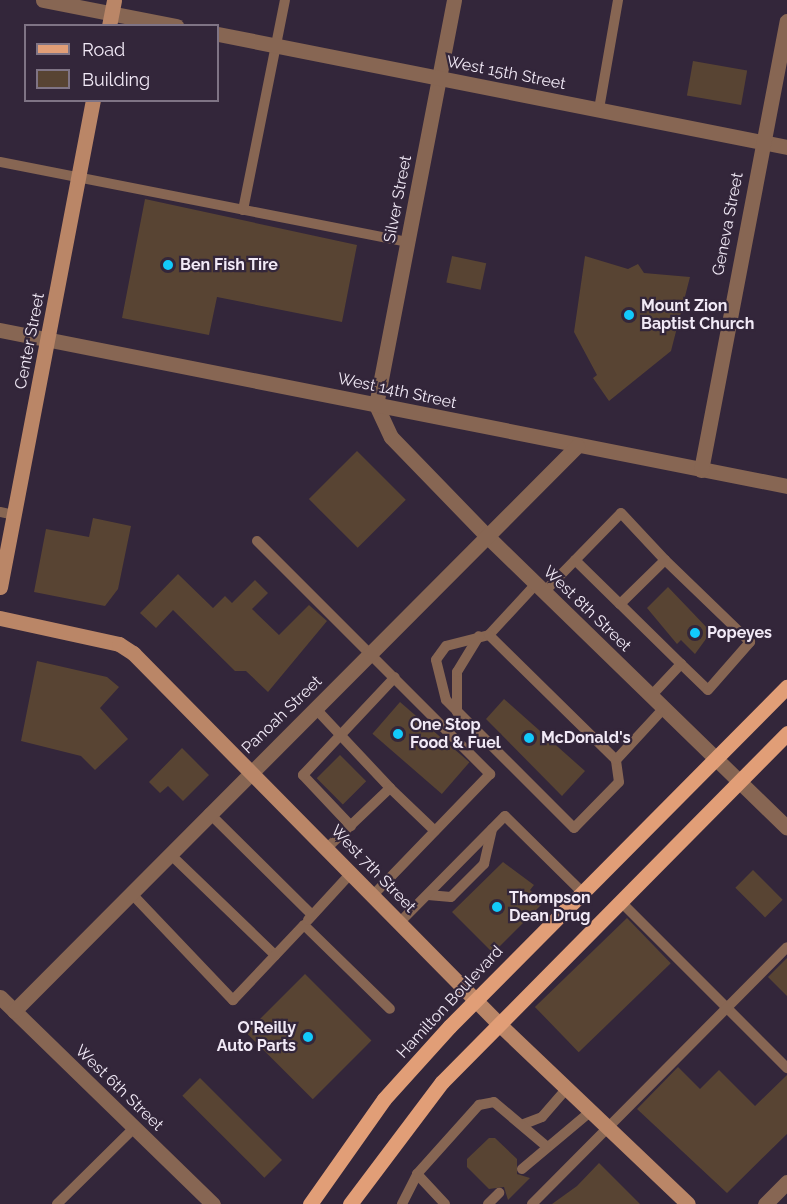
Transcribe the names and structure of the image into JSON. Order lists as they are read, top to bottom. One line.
{"streets":{"main road":["Center Street","West 7th Street","Hamilton Boulevard"],"street":["West 15th Street","Silver Street","Geneva Street","West 14th Street","West 8th Street","Panoah Street","West 6th Street"]},"crossings":[["West 15th Street","Silver Street"],["West 15th Street","Geneva Street"],["Silver Street","West 14th Street"],["Silver Street","West 8th Street"],["Geneva Street","West 14th Street"],["Center Street","West 14th Street"],["West 14th Street","West 8th Street"],["West 14th Street","Panoah Street"],["West 8th Street","Panoah Street"],["West 8th Street","Hamilton Boulevard"],["Panoah Street","West 7th Street"],["Panoah Street","West 6th Street"],["West 7th Street","Hamilton Boulevard"]],"places":["Ben Fish Tire","Mount Zion Baptist Church","Popeyes","One Stop Food & Fuel","McDonald's","Thompson Dean Drug","O'Reilly Auto Parts"],"legend":["Road","Building"]}
